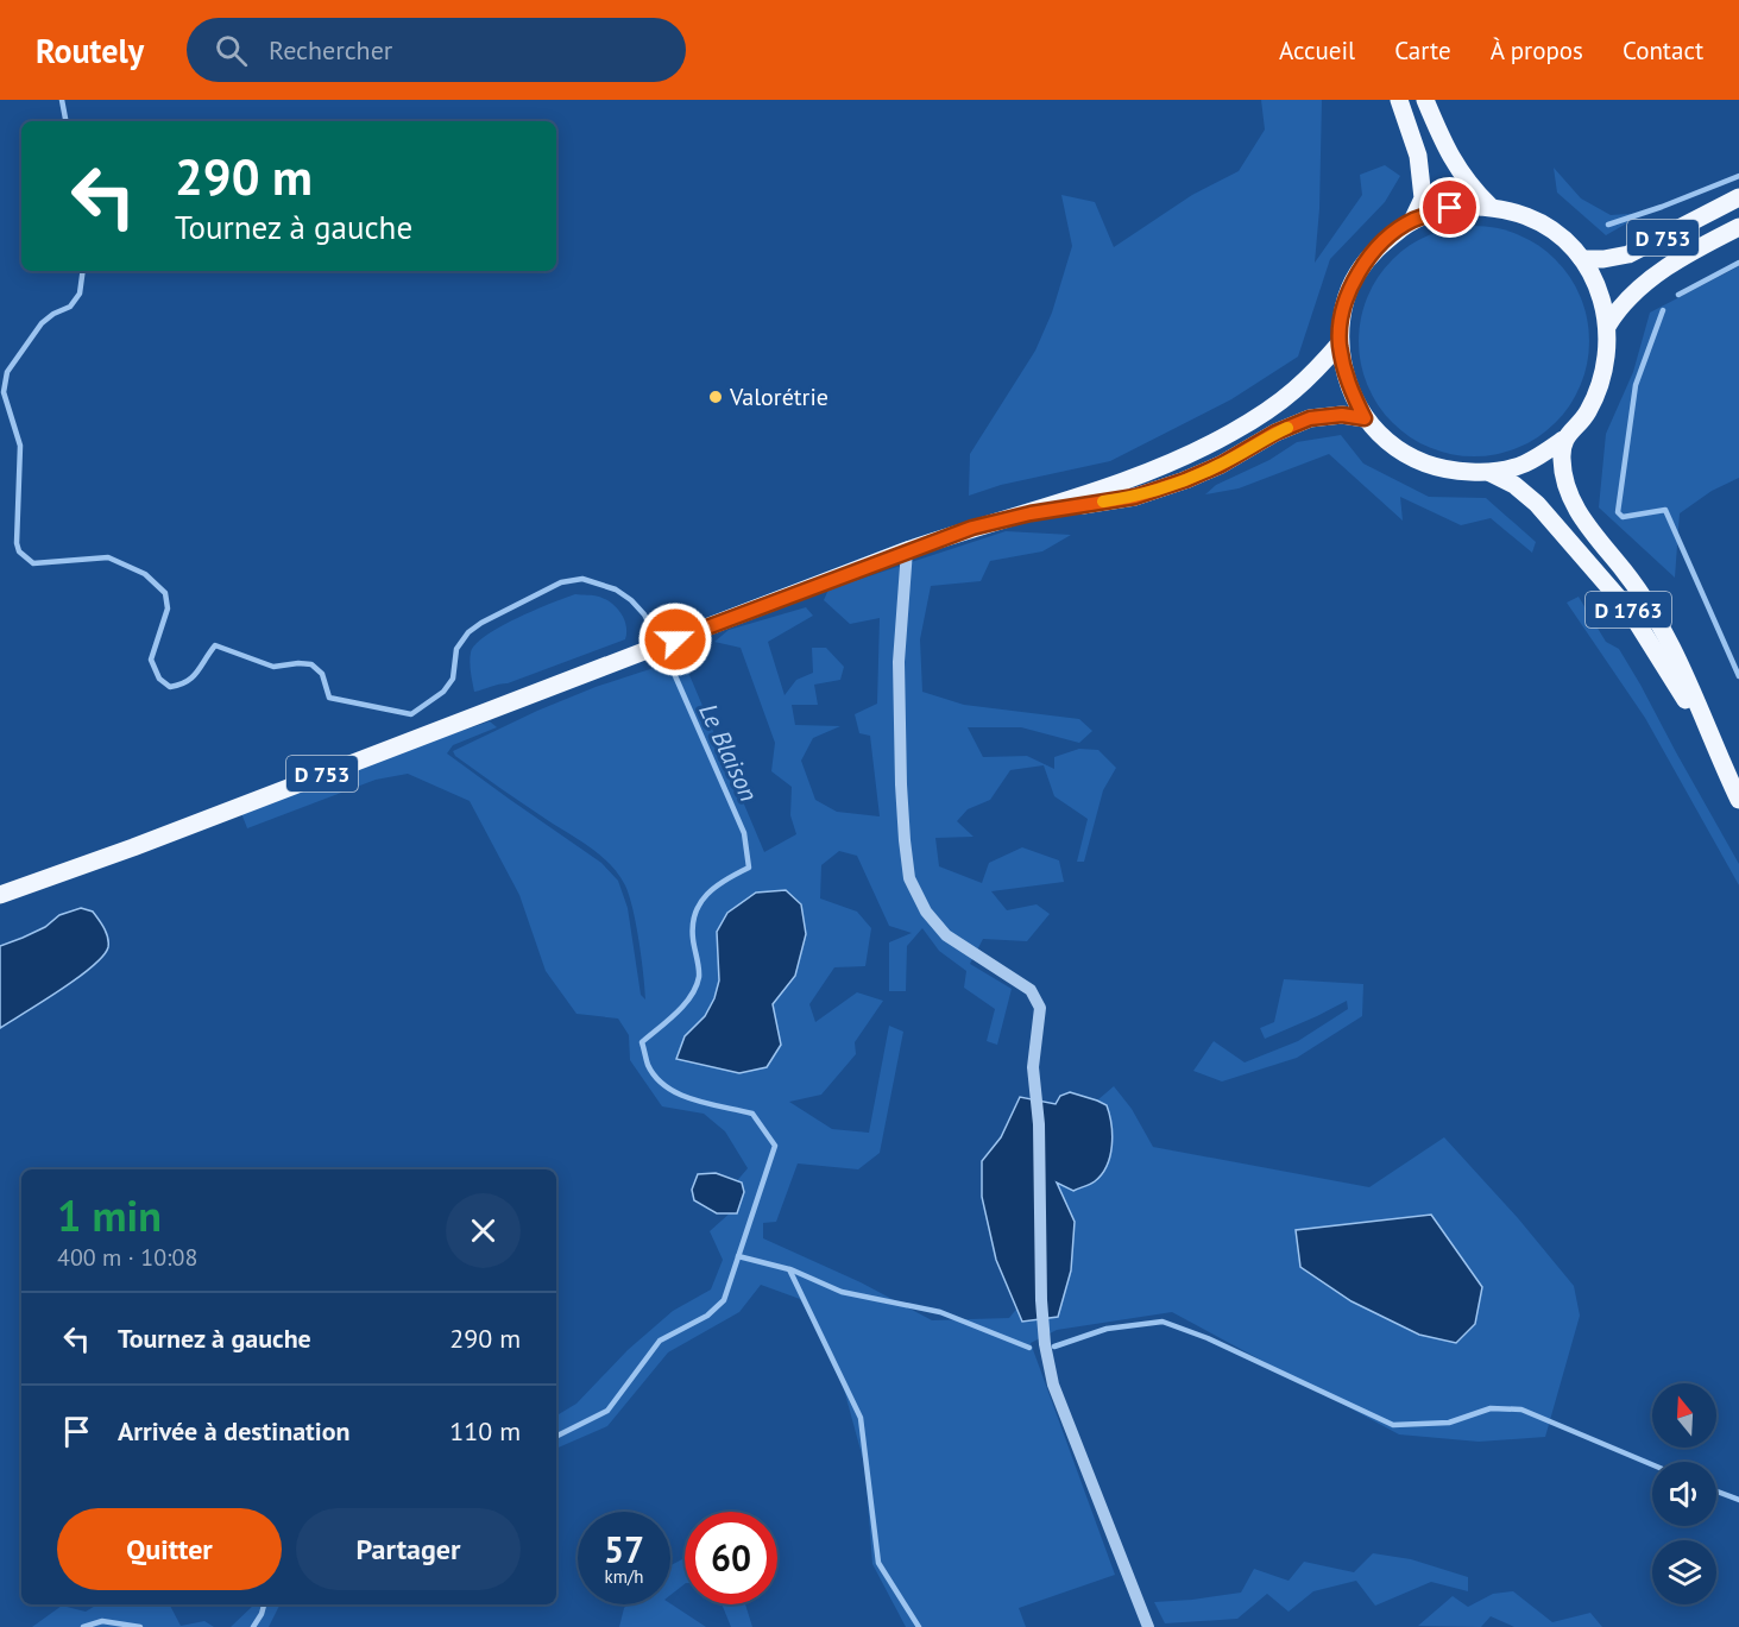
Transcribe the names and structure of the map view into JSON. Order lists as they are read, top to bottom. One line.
{"streets":{"main road":["D 753","D 1763"]},"water":["Le Blaison"],"places":["Valorétrie"],"north":"top","page":{"header":"Routely","search":"Rechercher","nav":["Accueil","Carte","À propos","Contact"],"turn":["290 m","Tournez à gauche"],"heading":["1 min","400 m · 10:08"],"list":[{"name":"Tournez à gauche","value":"290 m"},{"name":"Arrivée à destination","value":"110 m"}],"buttons":["Quitter","Partager"],"speed":"57 km/h","limit":"60"}}
